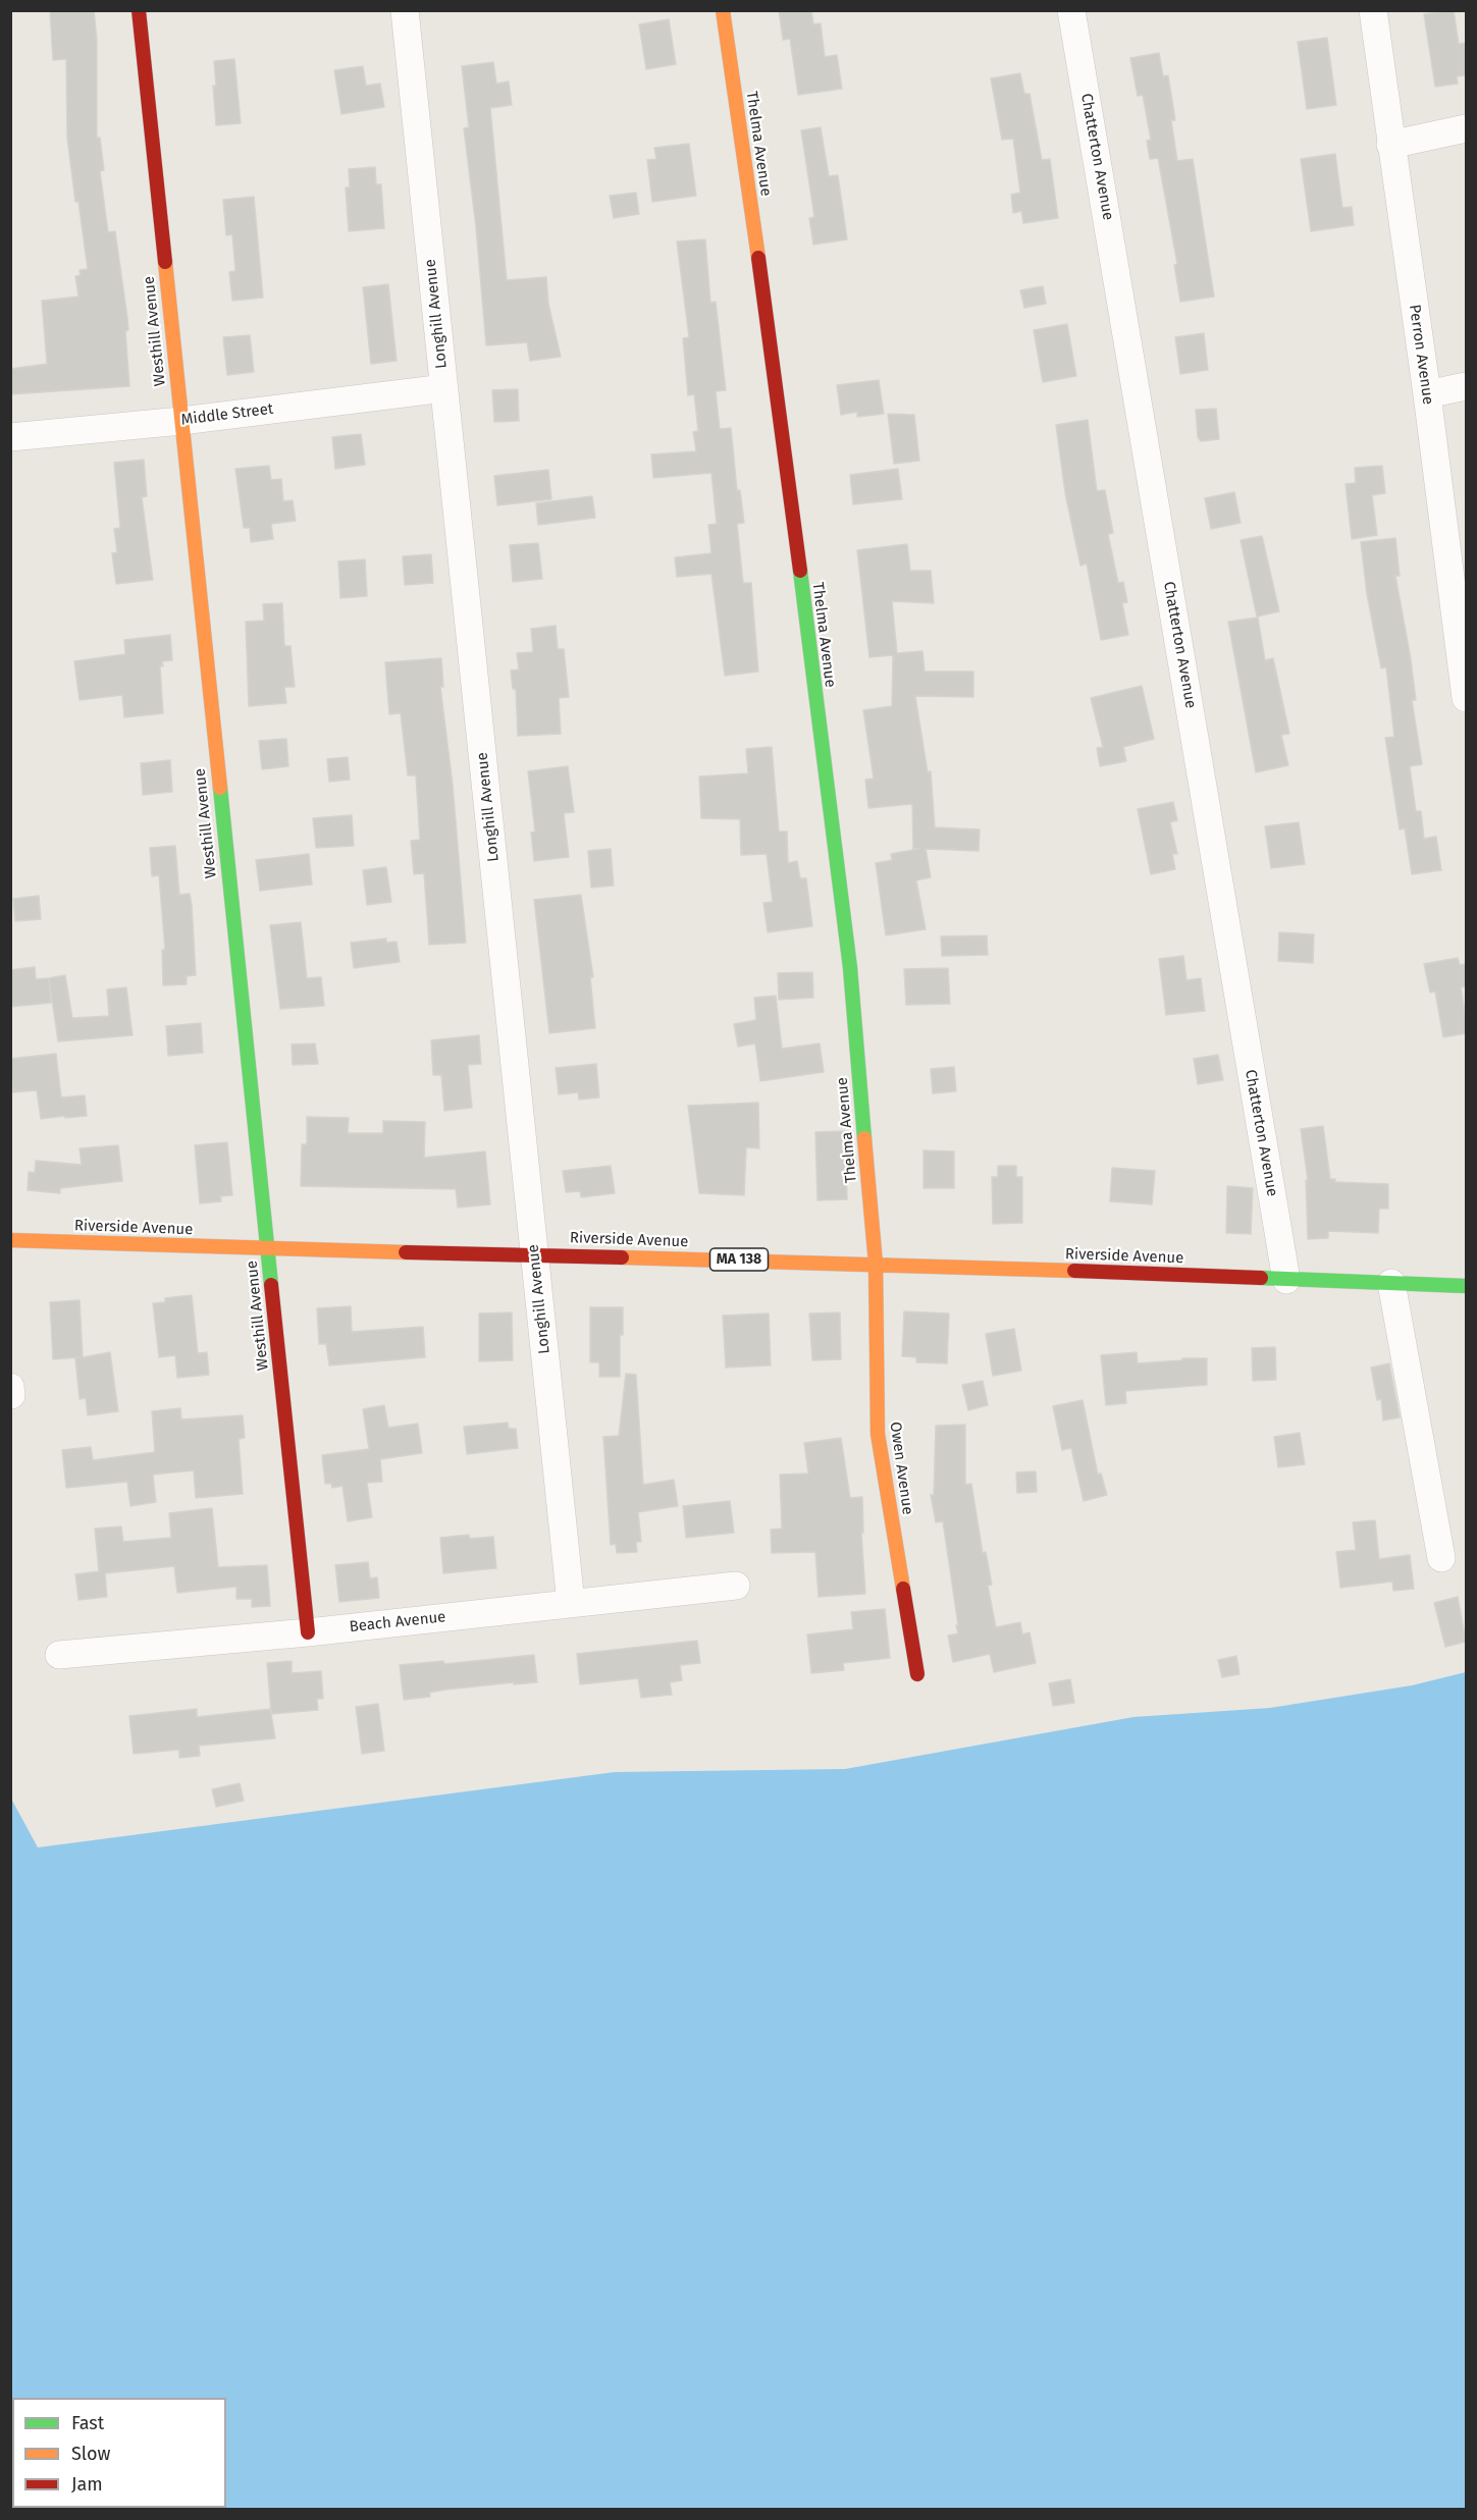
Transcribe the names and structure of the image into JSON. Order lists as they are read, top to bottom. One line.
{"streets":{"street":["Thelma Avenue","Chatterton Avenue","Longhill Avenue","Westhill Avenue","Perron Avenue","Middle Street","Riverside Avenue","MA 138","Owen Avenue","Beach Avenue"]},"crossings":[["Thelma Avenue","Riverside Avenue"],["Thelma Avenue","Owen Avenue"],["Chatterton Avenue","Riverside Avenue"],["Longhill Avenue","Middle Street"],["Longhill Avenue","Riverside Avenue"],["Longhill Avenue","Beach Avenue"],["Westhill Avenue","Middle Street"],["Westhill Avenue","Riverside Avenue"],["Westhill Avenue","Beach Avenue"],["Riverside Avenue","Owen Avenue"]],"legend":["Fast","Slow","Jam"]}
